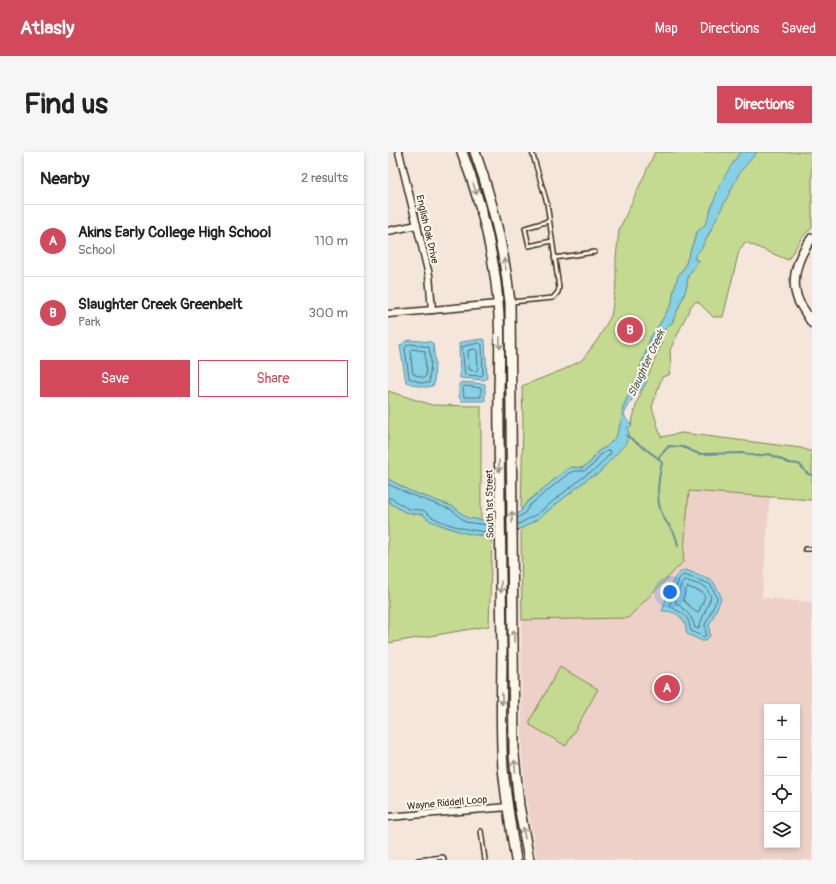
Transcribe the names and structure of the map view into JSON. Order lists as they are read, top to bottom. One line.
{"streets":{"main road":["South 1st Street"],"street":["English Oak Drive","Wayne Riddell Loop"]},"crossings":[["South 1st Street","Wayne Riddell Loop"]],"water":["Slaughter Creek"],"page":{"header":"Atlasly","nav":["Map","Directions","Saved"],"buttons":["Directions",["Save","Share"]],"title":"Find us","heading":["Nearby","2 results"],"list":[{"mark":"A","name":"Akins Early College High School","note":"School","value":"110 m"},{"mark":"B","name":"Slaughter Creek Greenbelt","note":"Park","value":"300 m"}],"pins":["B","A"],"map_buttons":["+","−"]}}
